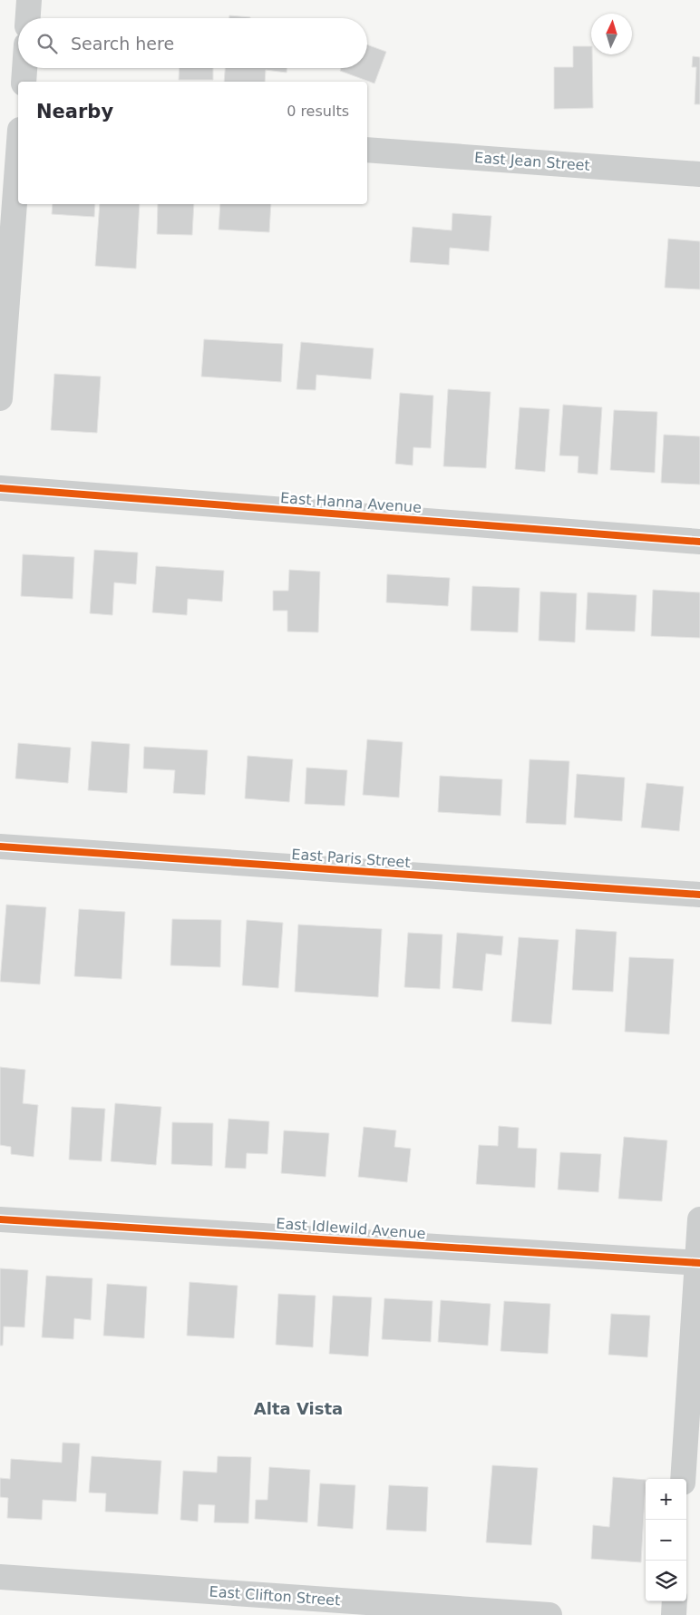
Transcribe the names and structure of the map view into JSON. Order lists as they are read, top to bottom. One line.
{"streets":{"street":["East Jean Street","East Hanna Avenue","East Paris Street","East Idlewild Avenue","East Clifton Street"]},"districts":["Alta Vista"],"north":"top","page":{"search":"Search here","heading":["Nearby","0 results"],"map_buttons":["+","−"]}}
